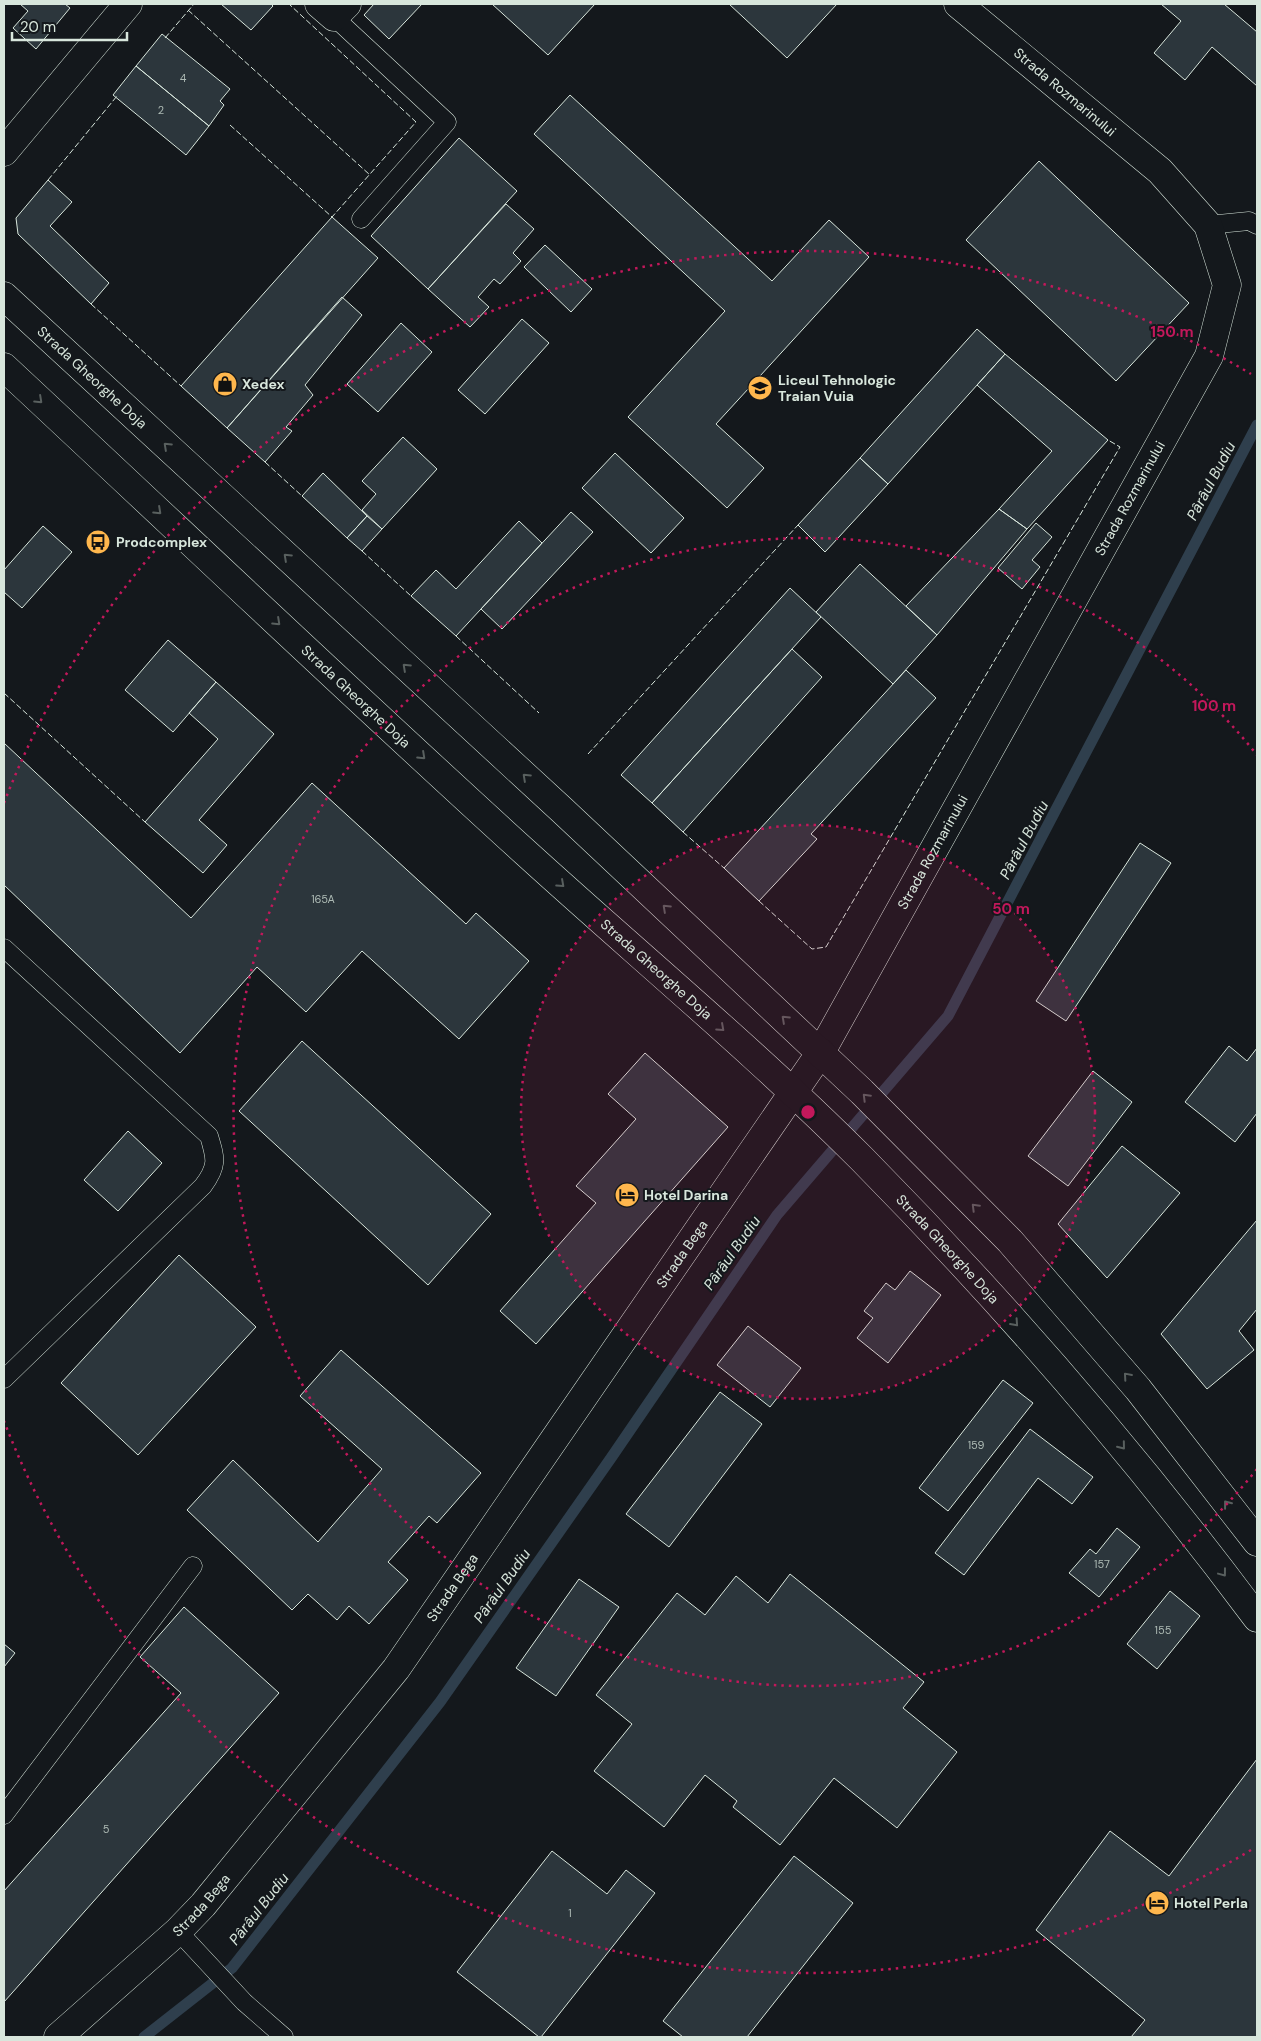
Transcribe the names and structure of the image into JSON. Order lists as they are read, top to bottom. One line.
{"streets":{"main road":["Strada Rozmarinului","Strada Gheorghe Doja","Strada Bega"]},"crossings":[["Strada Rozmarinului","Strada Gheorghe Doja"],["Strada Rozmarinului","Strada Bega"],["Strada Gheorghe Doja","Strada Bega"]],"water":["Pârâul Budiu"],"places":{"shop":["Xedex"],"school or university":["Liceul Tehnologic Traian Vuia"],"bus stop":["Prodcomplex"],"hotel":["Hotel Darina","Hotel Perla"]},"house_numbers":["4","2","165A","159","157","155","5","1"],"scale_bar":"20 m","rings":["150 m","100 m","50 m"]}
